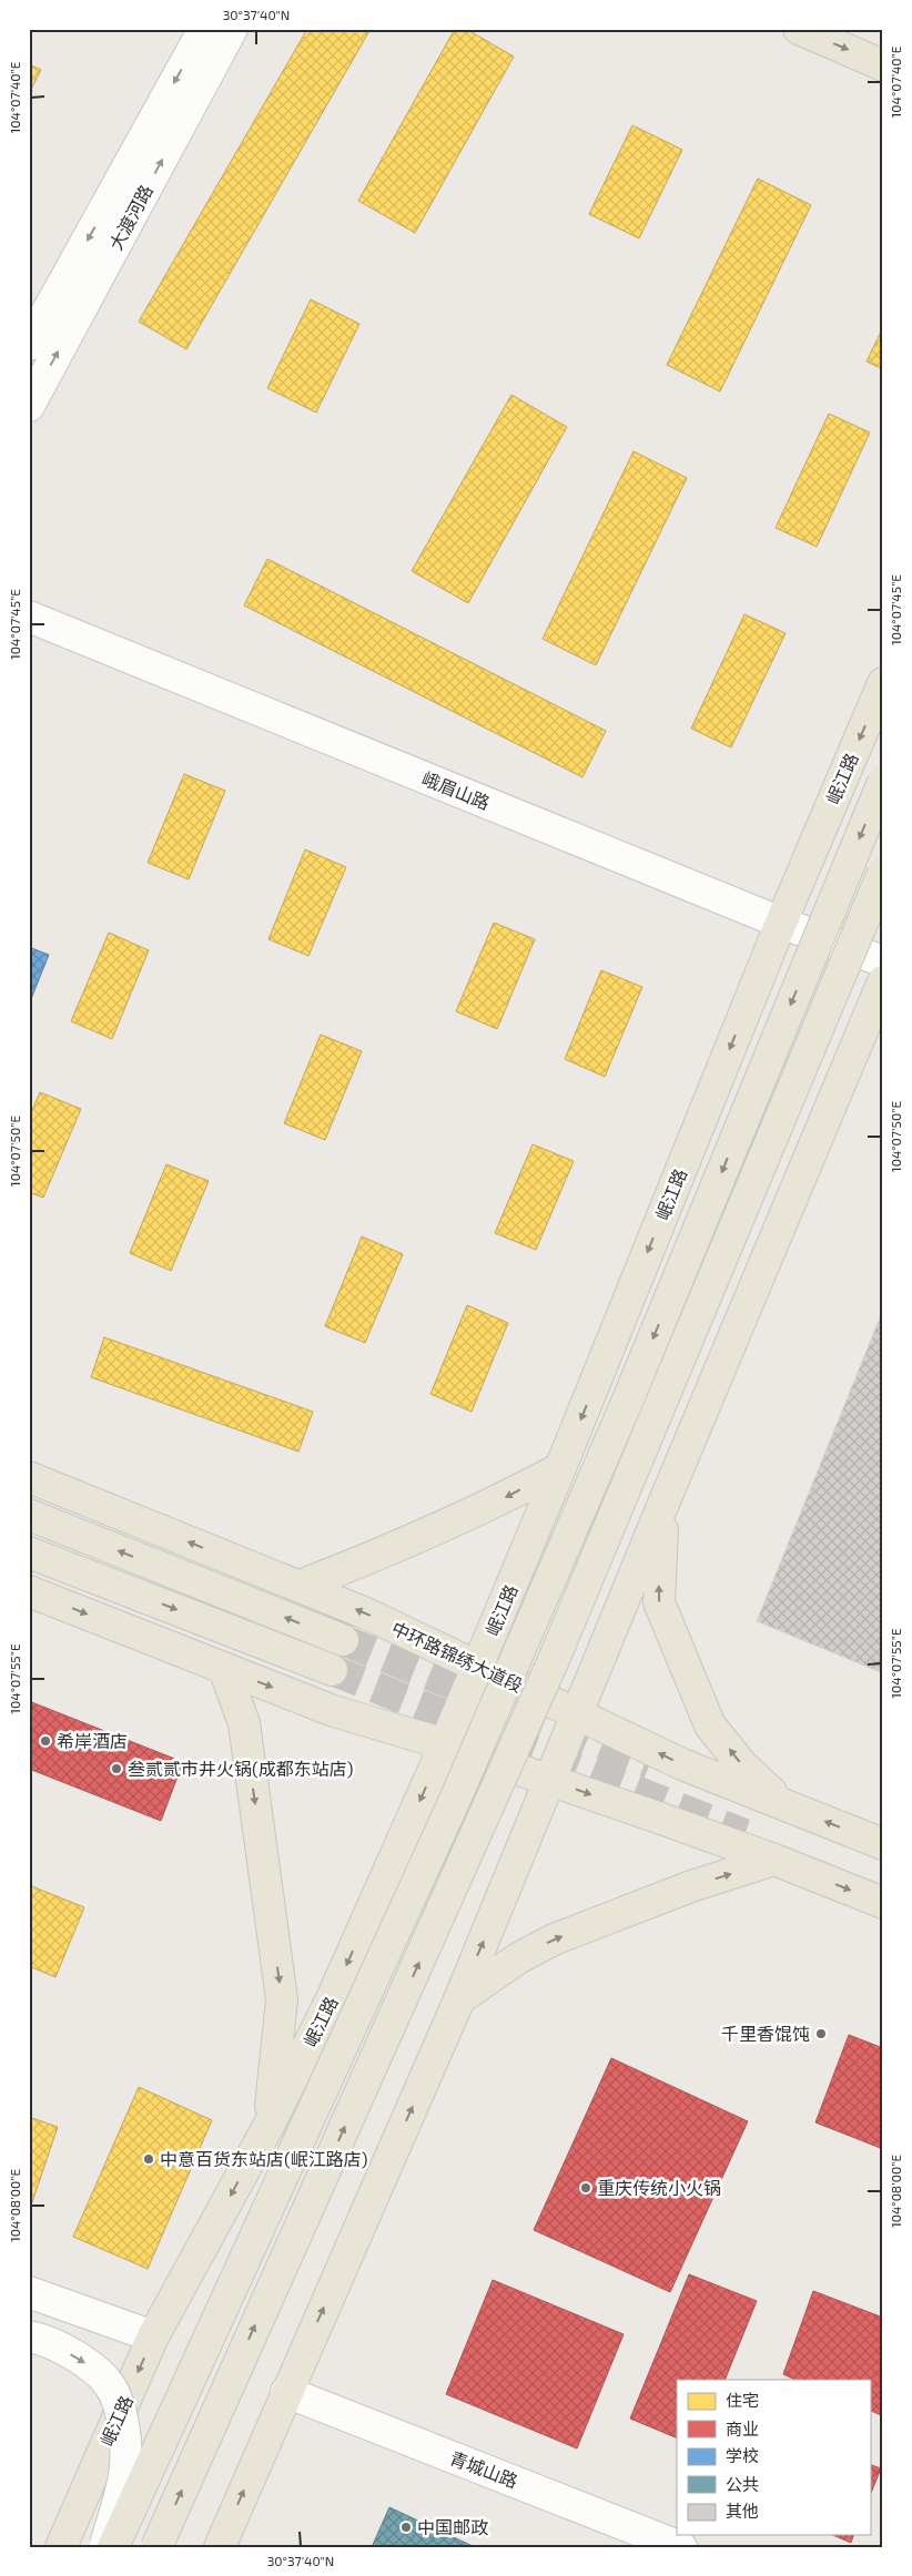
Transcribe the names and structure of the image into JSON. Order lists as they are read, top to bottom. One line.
{"streets":{"main road":["岷江路","中环路锦绣大道段"],"street":["大渡河路","峨眉山路","青城山路"]},"crossings":[["岷江路","峨眉山路"],["岷江路","中环路锦绣大道段"]],"places":["希岸酒店","叁贰贰市井火锅(成都东站店)","千里香馄饨","中意百货东站店(岷江路店)","重庆传统小火锅","中国邮政"],"legend":["住宅","商业","学校","公共","其他"],"coordinates":["30°37'40\"N","104°07'40\"E","104°07'45\"E","104°07'50\"E","104°07'55\"E","104°08'00\"E"]}
